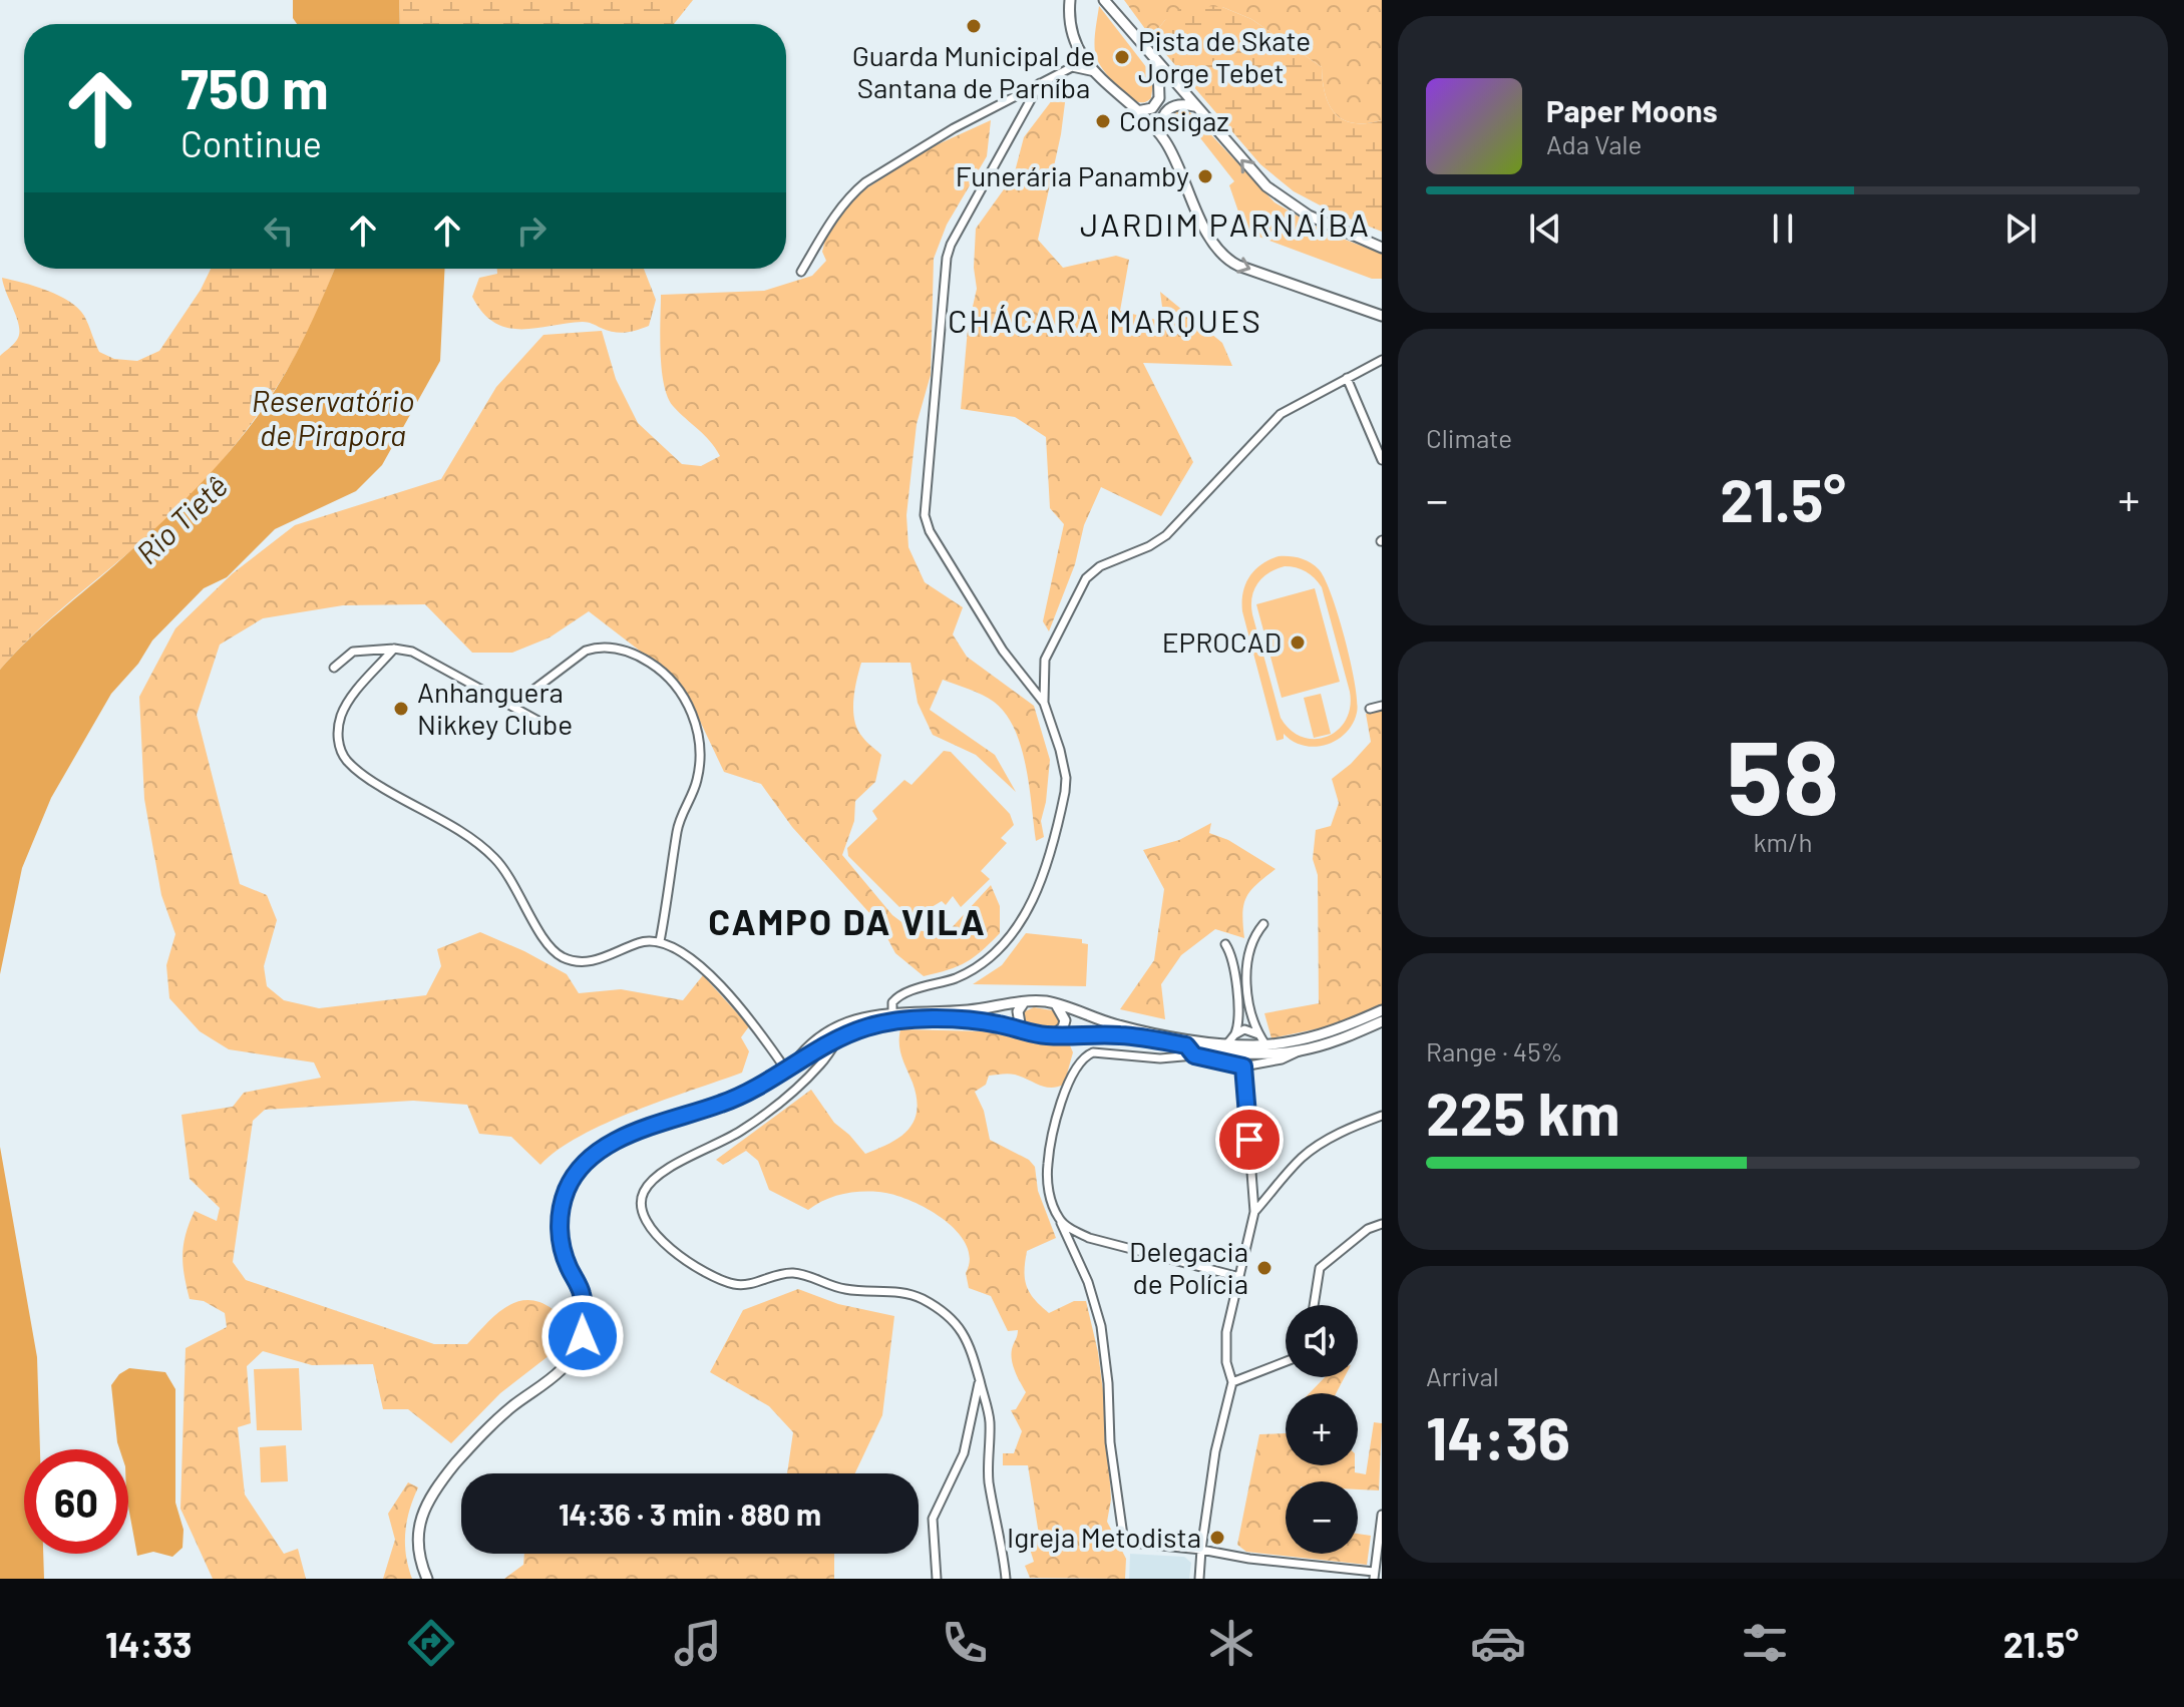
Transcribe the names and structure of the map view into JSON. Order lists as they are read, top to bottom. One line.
{"districts":["JARDIM PARNAÍBA","CHÁCARA MARQUES","CAMPO DA VILA"],"water":["Reservatório de Pirapora","Rio Tietê"],"places":["Guarda Municipal de Santana de Parníba","Pista de Skate Jorge Tebet","Consigaz","Funerária Panamby","EPROCAD","Anhanguera Nikkey Clube","Delegacia de Polícia","Igreja Metodista"],"page":{"turn":["750 m","Continue"],"song":["Paper Moons","Ada Vale"],"tile":["Climate",["58","km/h"],["Range · 45%","225 km"],["Arrival","14:36"]],"heat":["−","21.5°","+"],"map_buttons":["+","−"],"limit":"60","trip":"14:36 · 3 min · 880 m","tabs":["14:33","21.5°"]}}
